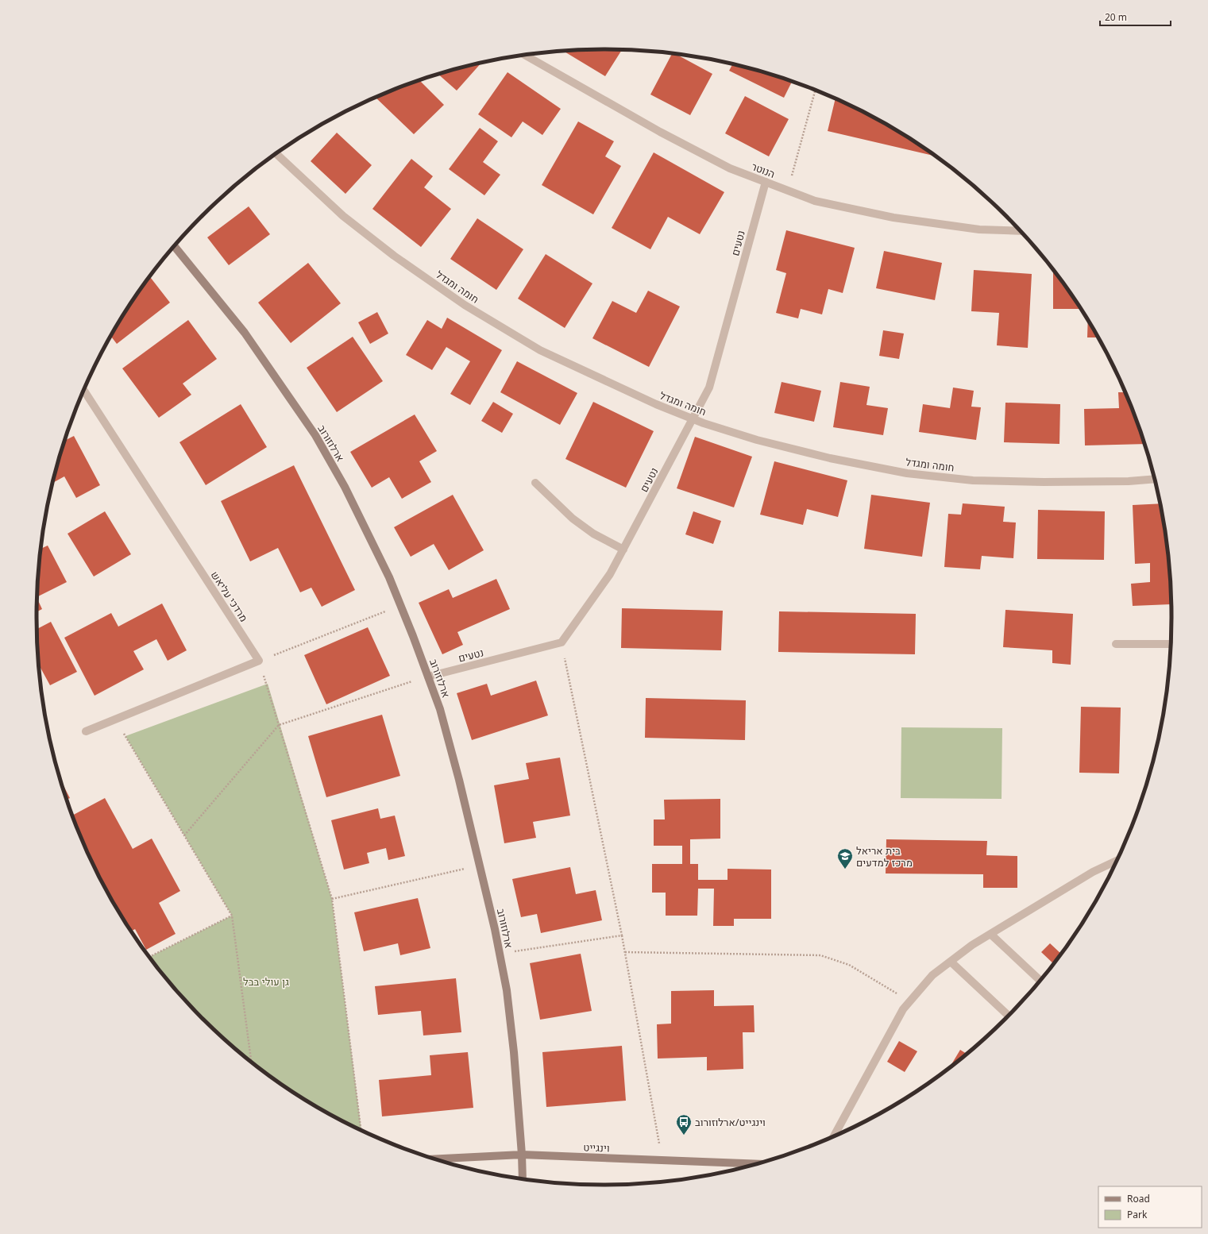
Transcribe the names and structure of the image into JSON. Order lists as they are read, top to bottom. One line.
{"streets":{"street":["הנוטר","נטעים","חומה ומגדל","ארלוזורוב","מרדכי עליאש","וינגייט"]},"crossings":[["הנוטר","נטעים"],["נטעים","חומה ומגדל"],["נטעים","ארלוזורוב"],["ארלוזורוב","וינגייט"]],"parks":["גן עולי בבל"],"places":{"school or university":["בית אריאל מרכז למדעים"],"bus stop":["וינגייט/ארלוזורוב"]},"legend":["Road","Park"],"scale_bar":"20 m"}
